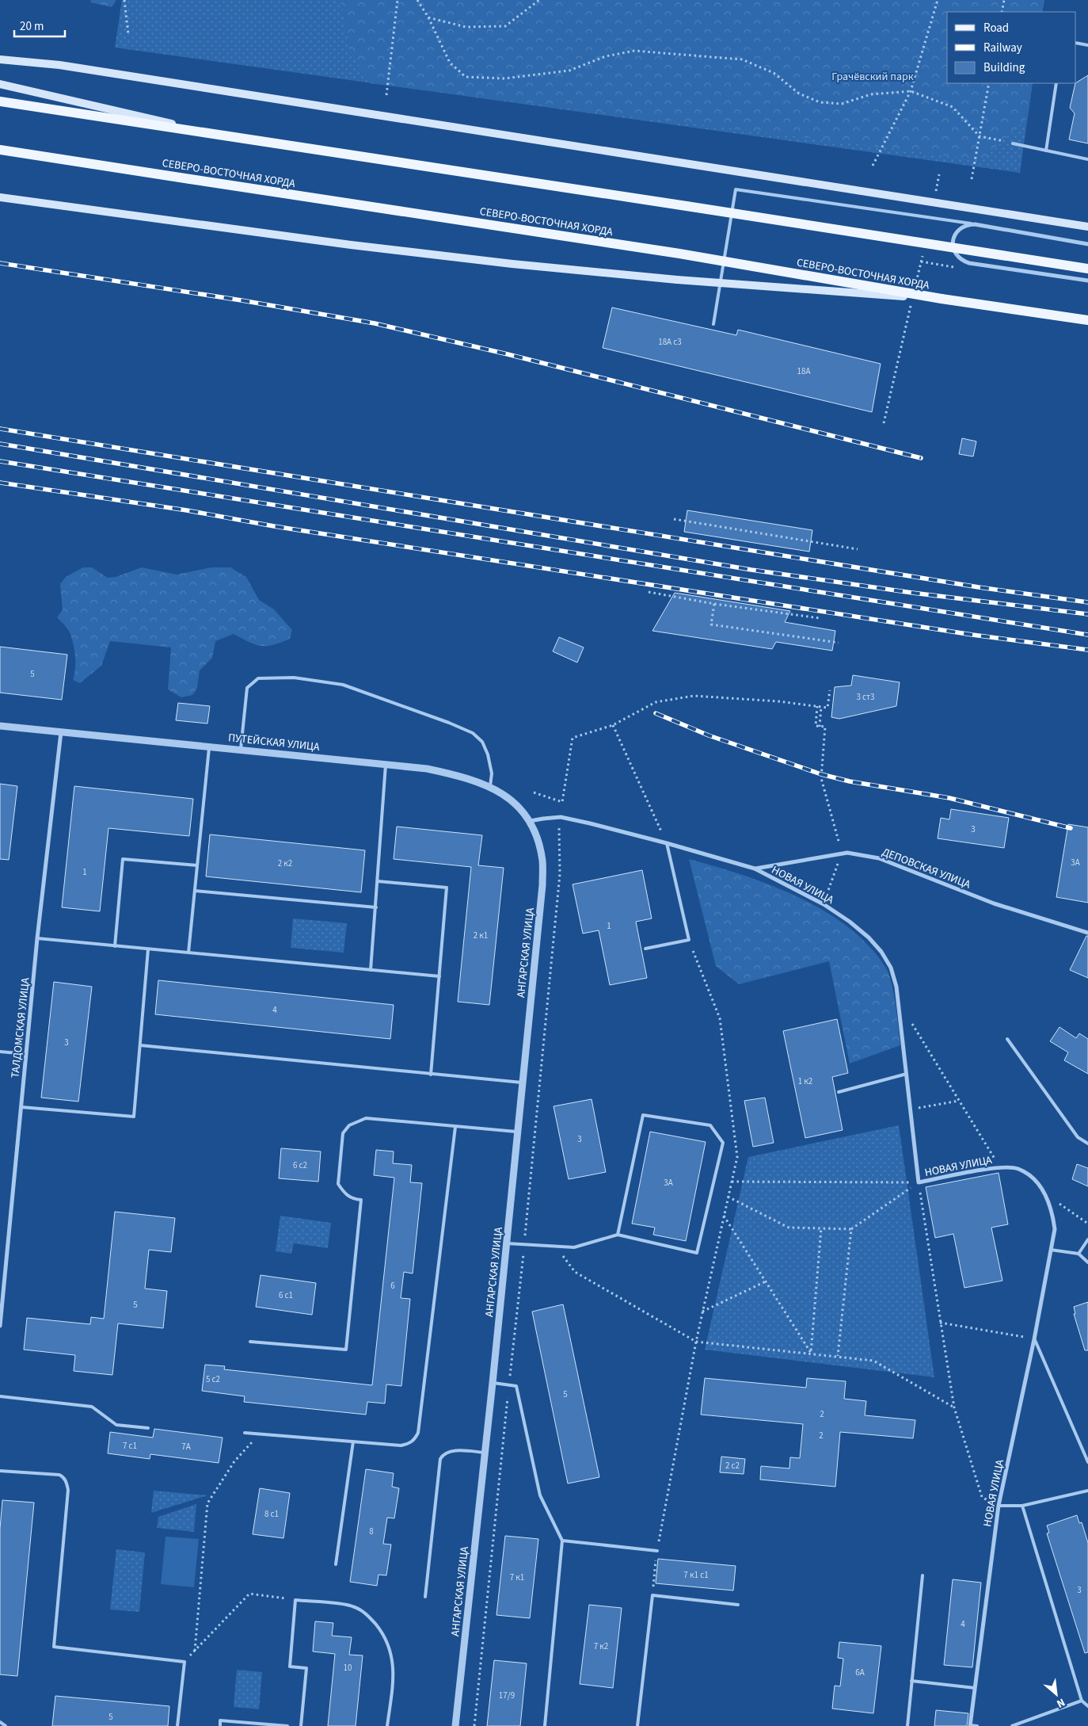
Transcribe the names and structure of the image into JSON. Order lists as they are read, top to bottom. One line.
{"streets":{"main road":["СЕВЕРО-ВОСТОЧНАЯ ХОРДА"],"street":["ПУТЕЙСКАЯ УЛИЦА","ДЕПОВСКАЯ УЛИЦА","НОВАЯ УЛИЦА","АНГАРСКАЯ УЛИЦА","ТАЛДОМСКАЯ УЛИЦА"]},"crossings":[["ПУТЕЙСКАЯ УЛИЦА","НОВАЯ УЛИЦА"],["ПУТЕЙСКАЯ УЛИЦА","АНГАРСКАЯ УЛИЦА"],["ПУТЕЙСКАЯ УЛИЦА","ТАЛДОМСКАЯ УЛИЦА"],["ДЕПОВСКАЯ УЛИЦА","НОВАЯ УЛИЦА"],["НОВАЯ УЛИЦА","АНГАРСКАЯ УЛИЦА"]],"parks":["Грачёвский парк"],"house_numbers":["18А с3","18А","5","3 ст3","3","3А","2 к2","1","1","2 к1","4","3","1 к2","3","6 с2","3А","6","6 с1","5","5 с2","5","2","2","7 с1","7А","2 с2","8 с1","8","7 к1 с1","7 к1","3","4","7 к2","10","6А","17/9","5"],"legend":["Road","Railway","Building"],"scale_bar":"20 m","north":"bottom right"}
